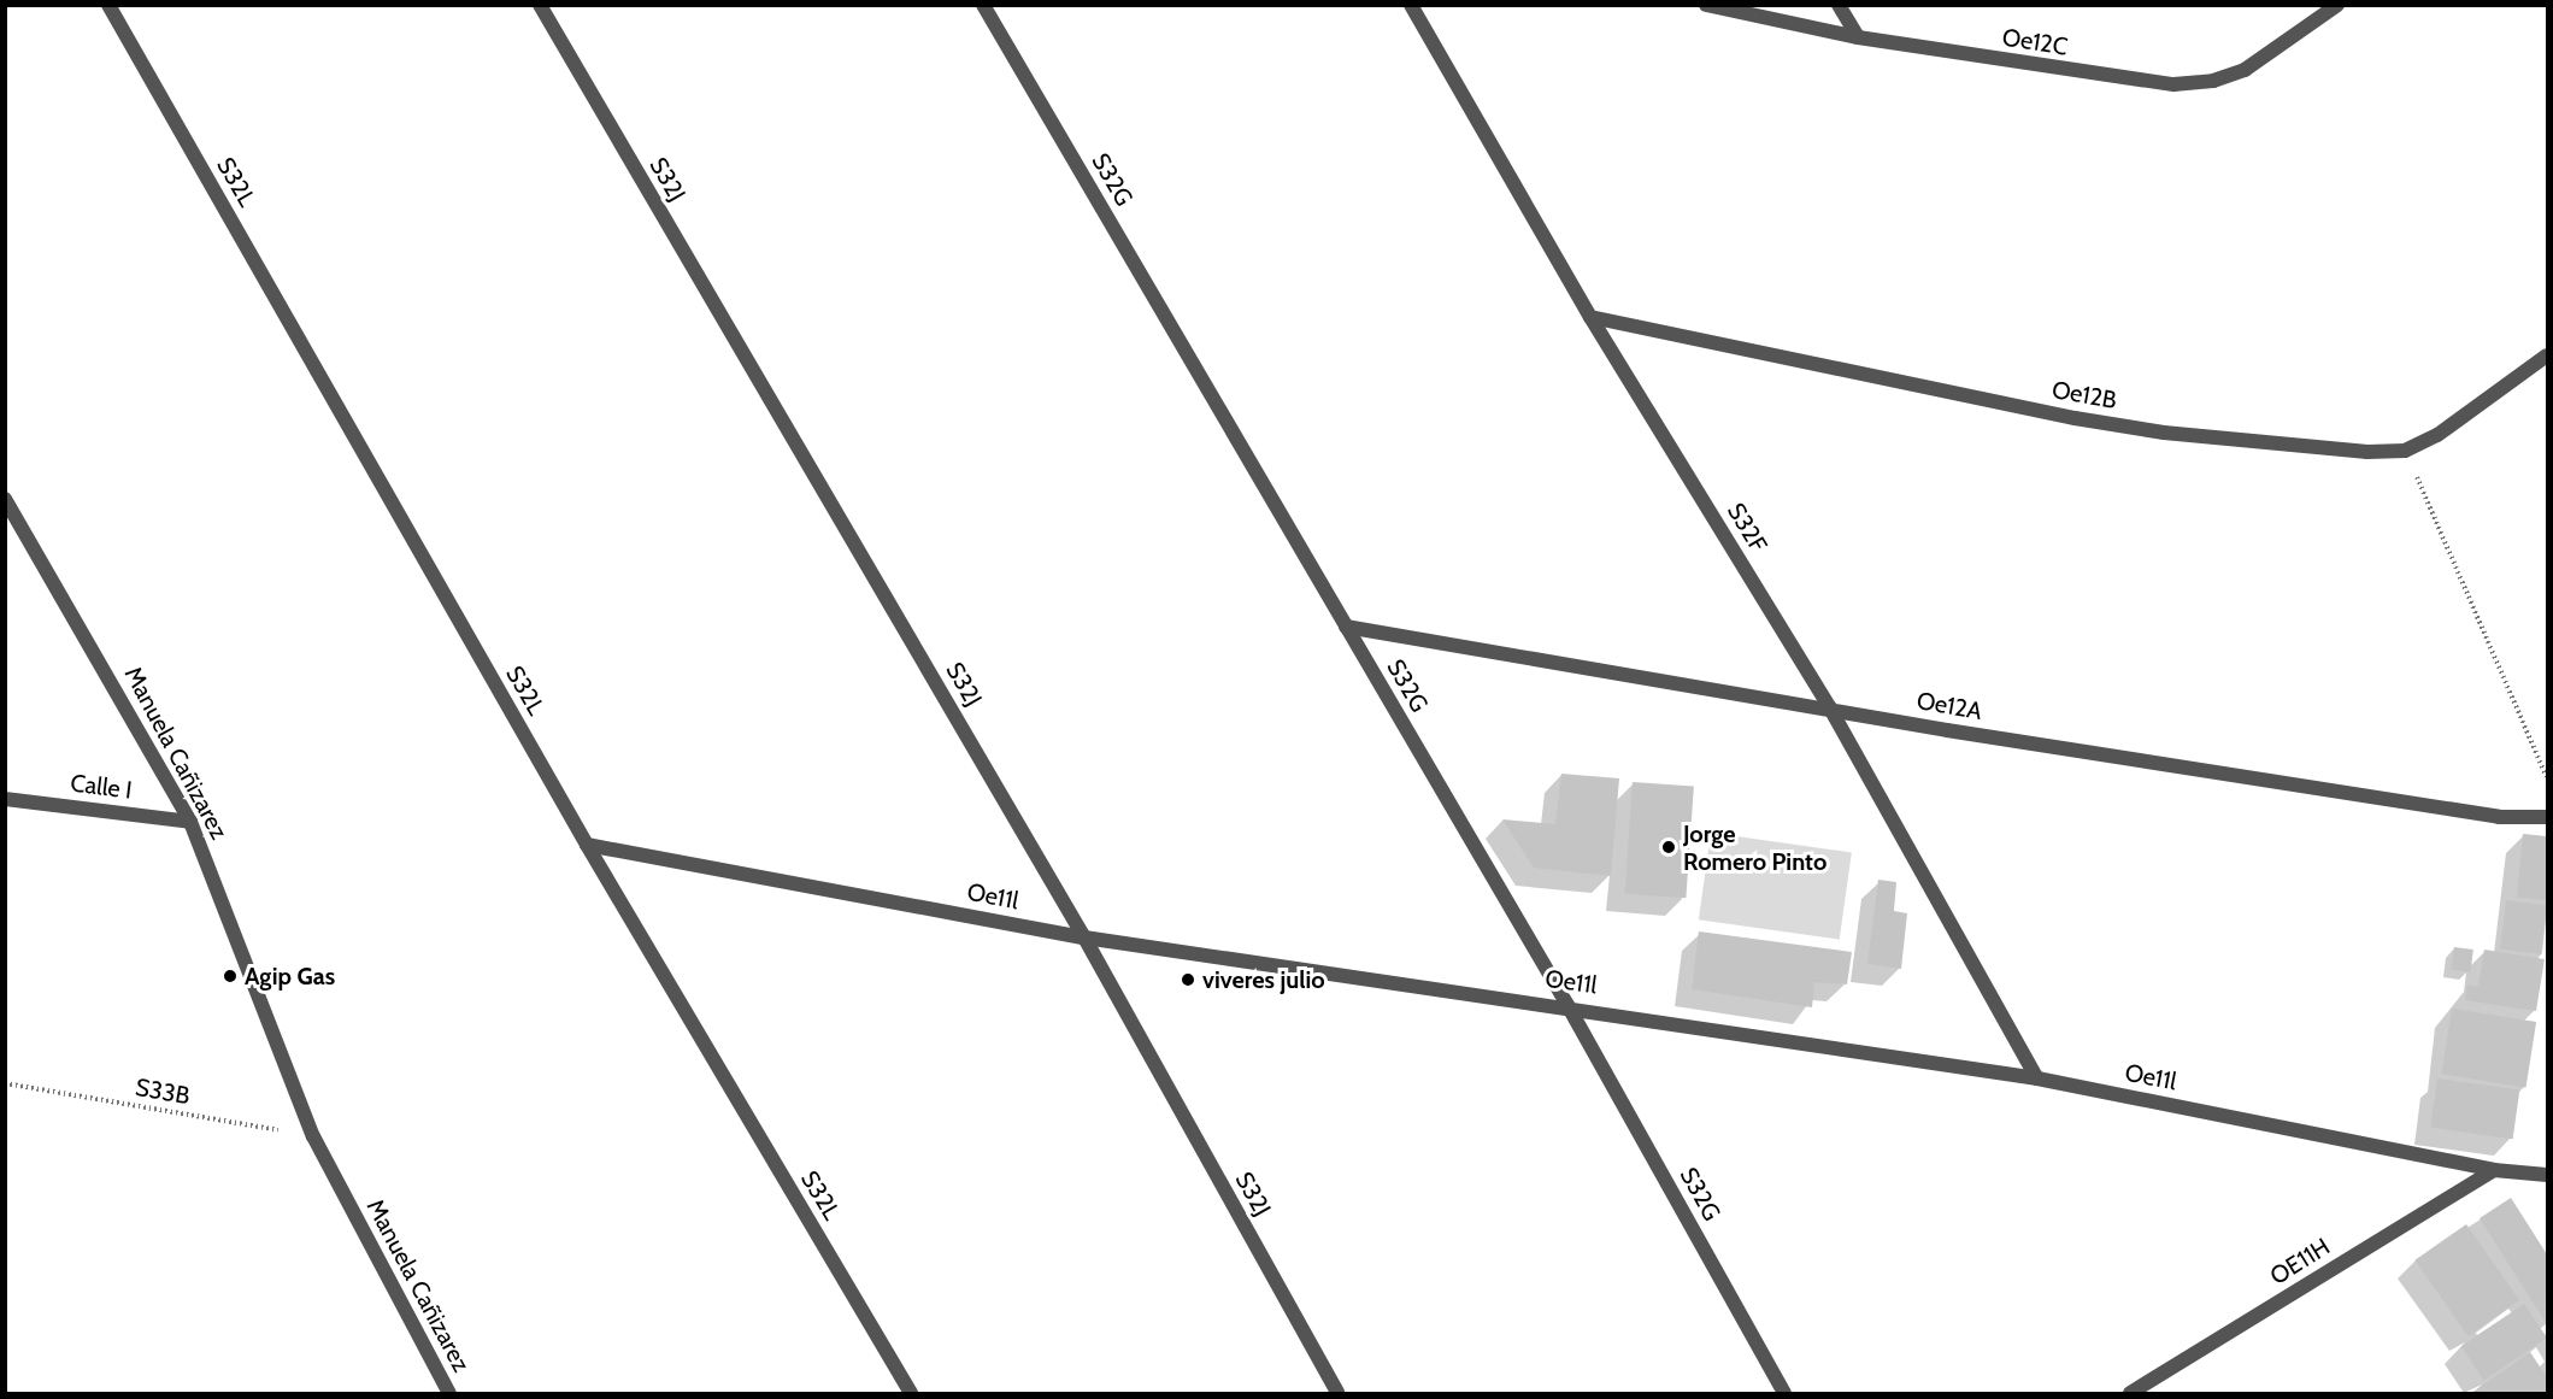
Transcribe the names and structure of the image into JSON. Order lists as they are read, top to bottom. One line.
{"streets":{"street":["Oe12C","S32J","S32G","S32L","Oe12B","S32F","Oe12A","Manuela Cañizarez","Calle I","Oe11l","OE11H"],"path":["S33B"]},"crossings":[["S32J","Oe11l"],["S32G","Oe12A"],["S32G","Oe11l"],["S32L","Oe11l"],["Oe12B","S32F"],["S32F","Oe12A"],["S32F","Oe11l"],["Manuela Cañizarez","Calle I"],["Manuela Cañizarez","S33B"],["Oe11l","OE11H"]],"places":["Jorge Romero Pinto","Agip Gas","viveres julio"]}
